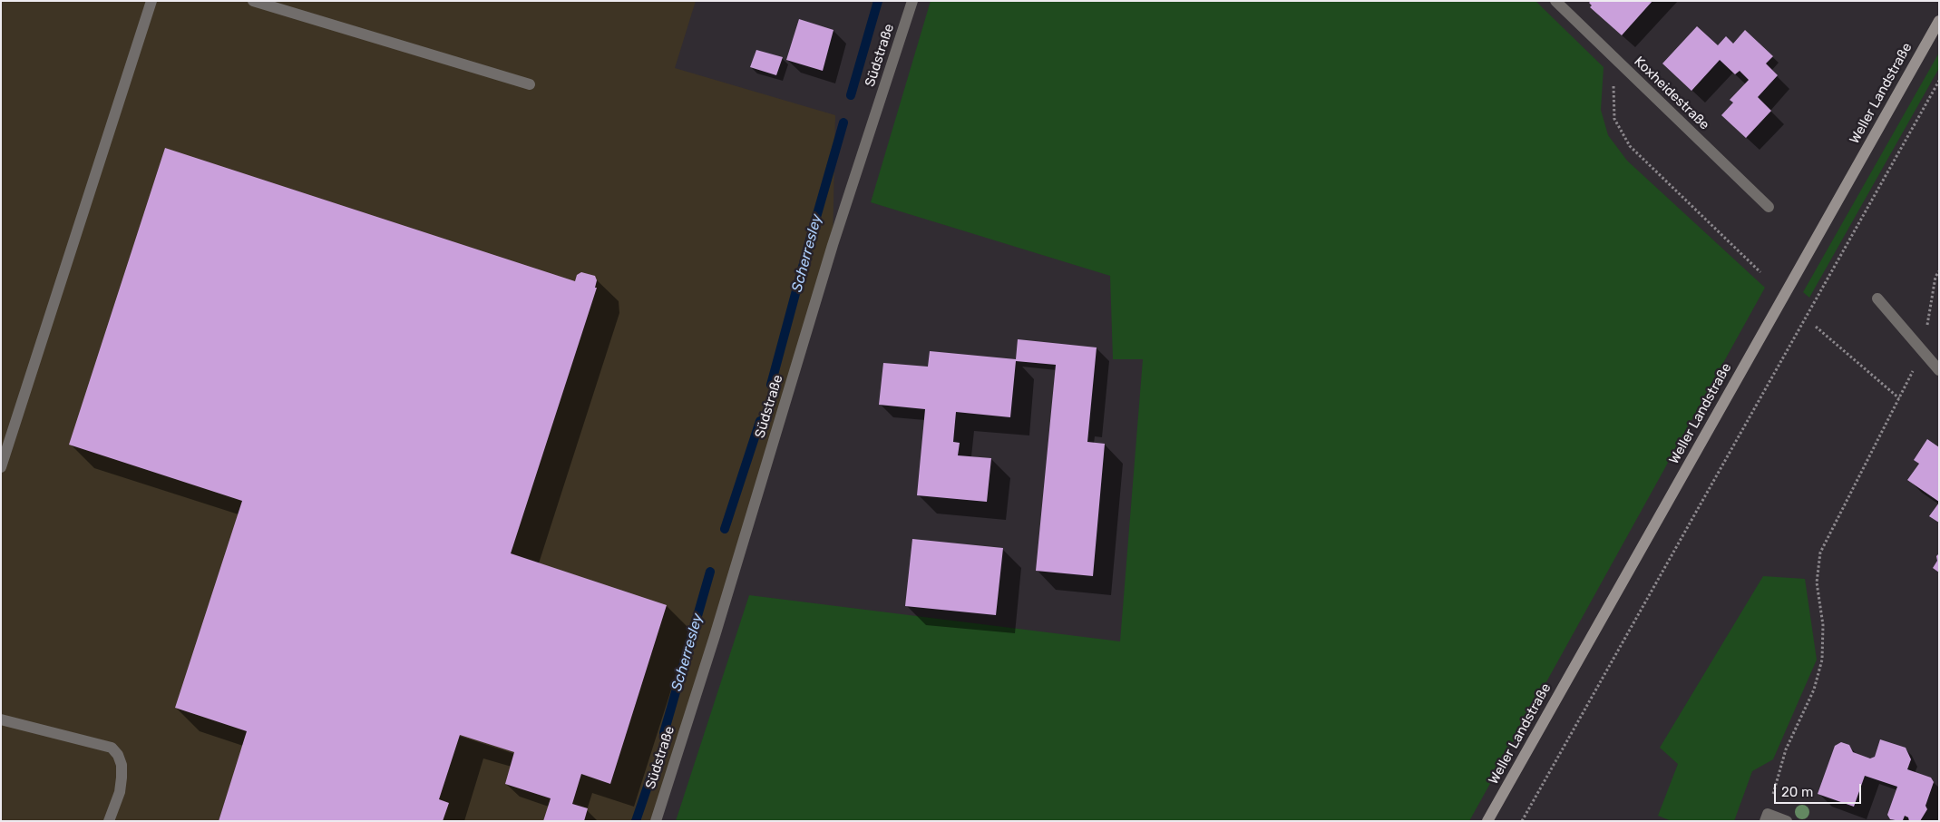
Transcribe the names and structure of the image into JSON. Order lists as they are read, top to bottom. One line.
{"streets":{"main road":["Weller Landstraße"],"street":["Südstraße","Koxheidestraße"]},"water":["Scherresley"],"scale_bar":"20 m"}
